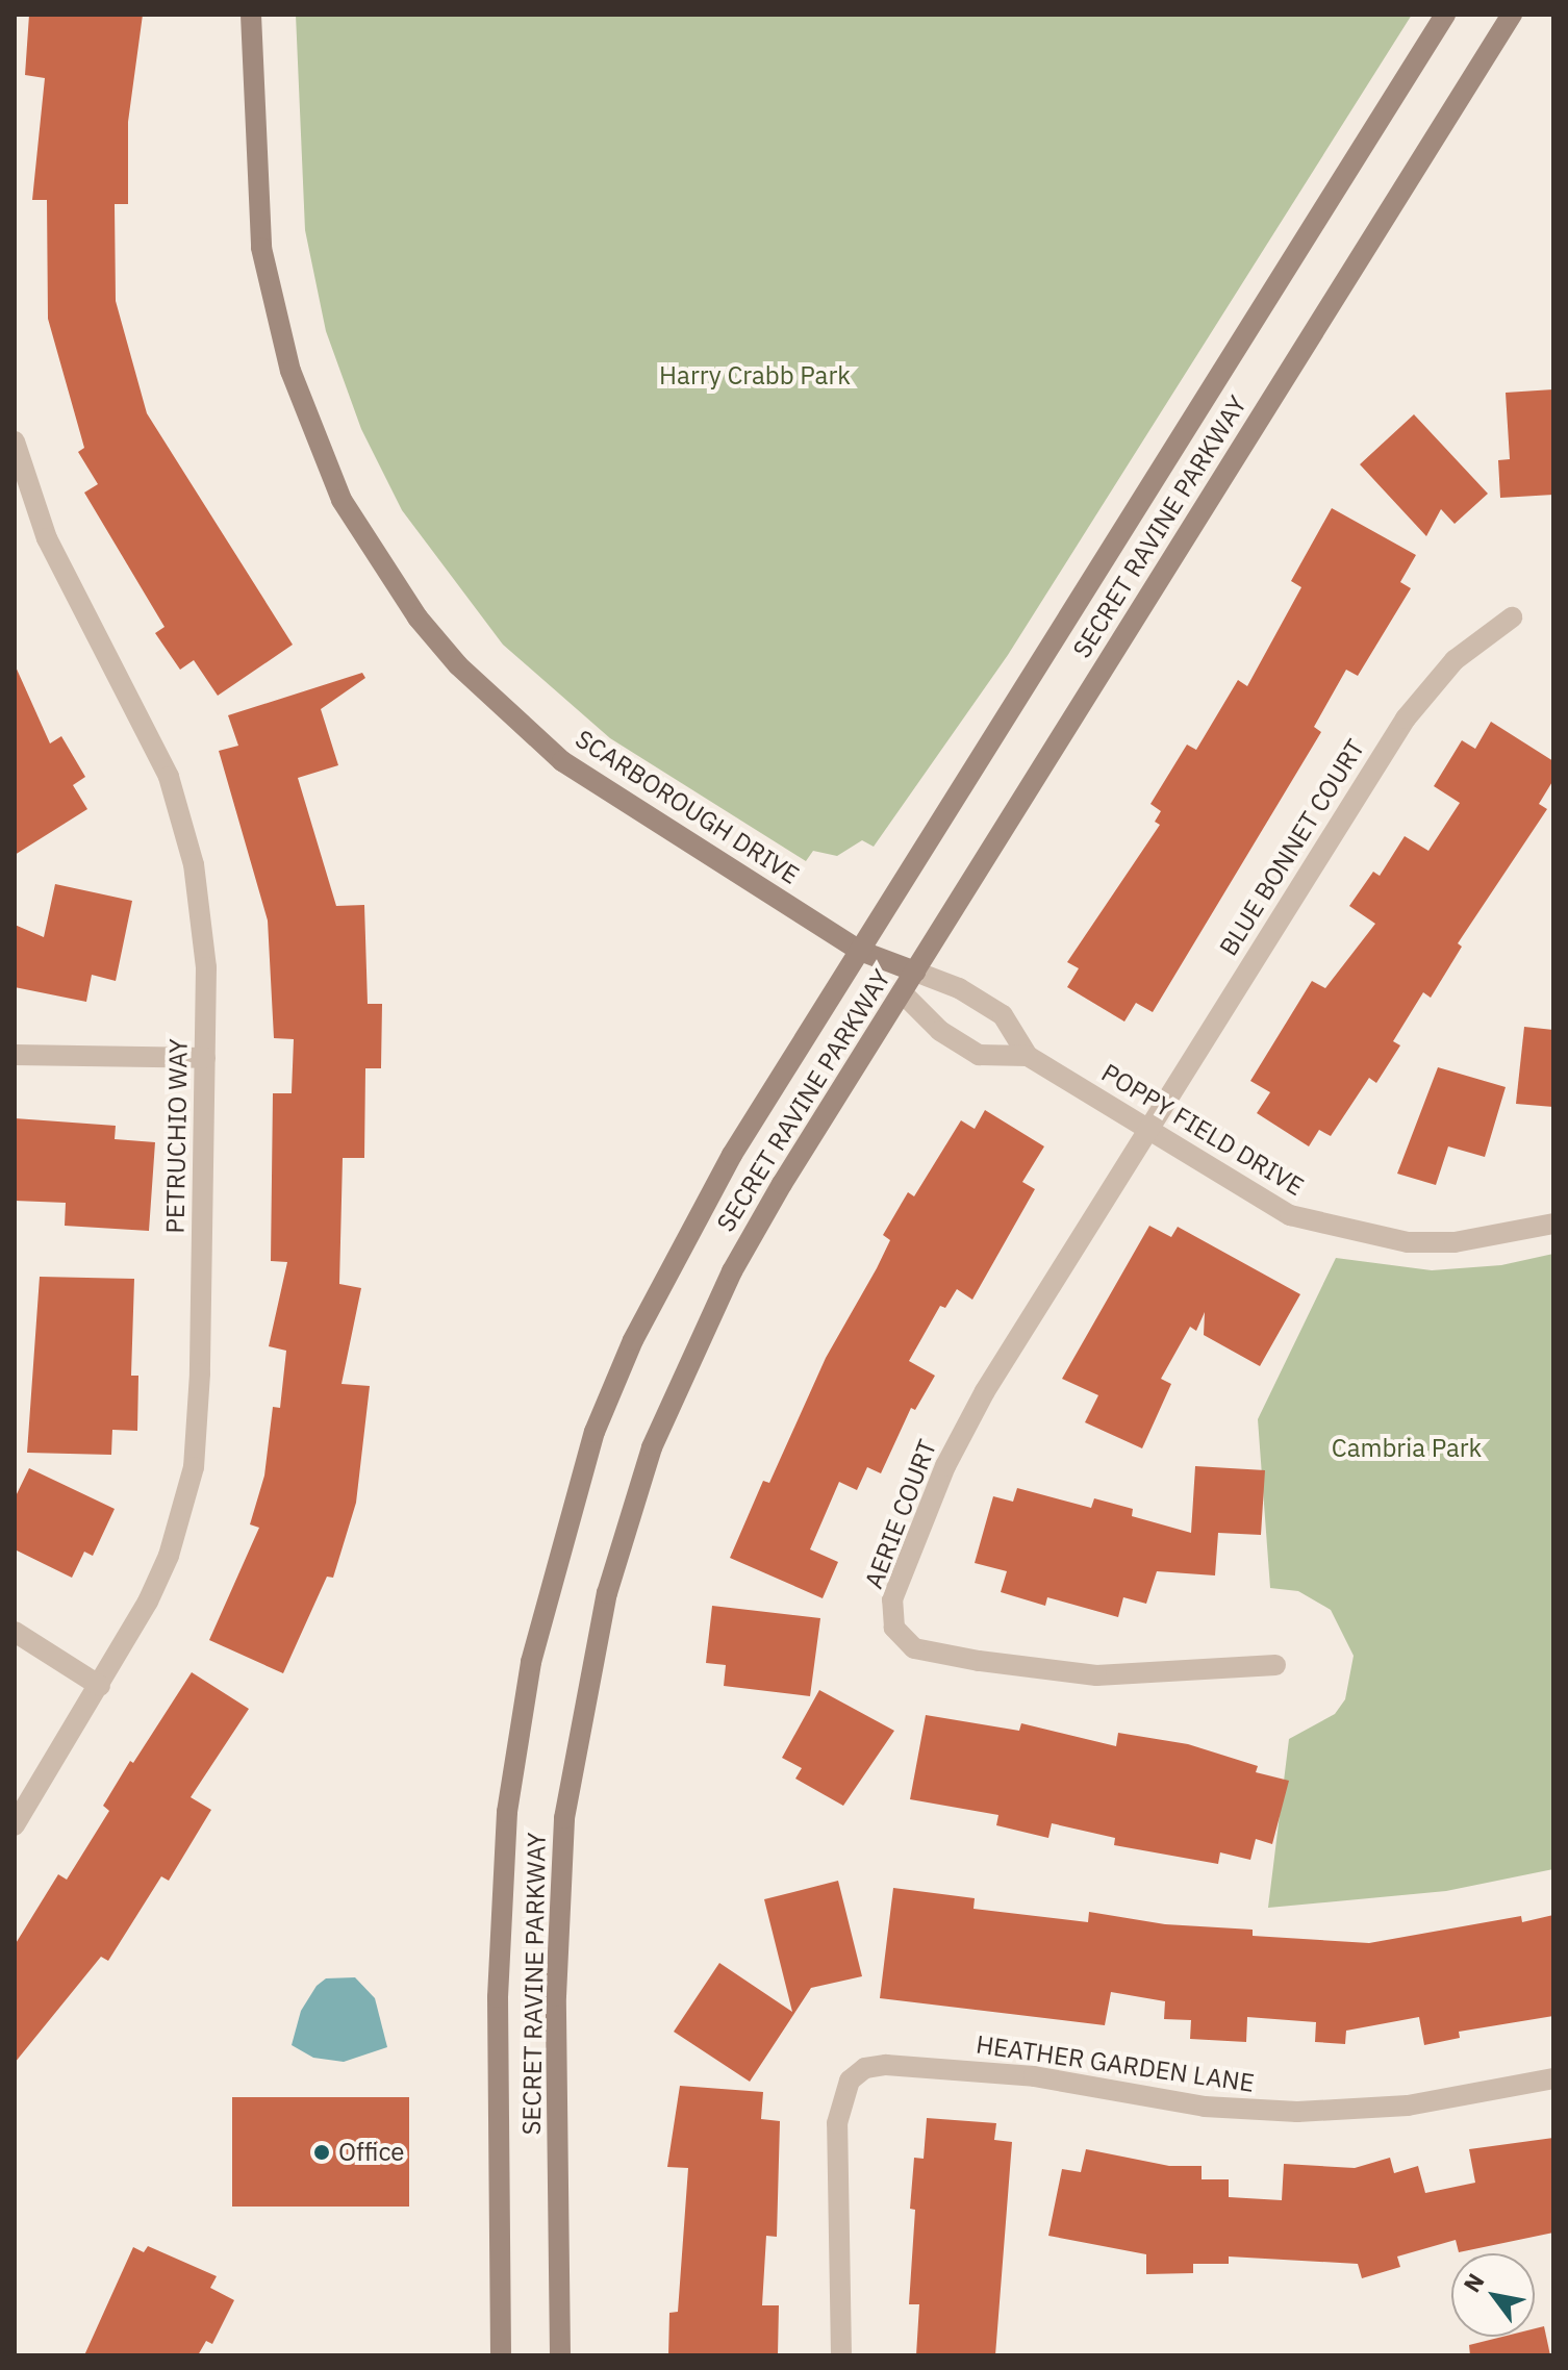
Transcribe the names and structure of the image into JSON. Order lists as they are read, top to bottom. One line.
{"streets":{"main road":["SECRET RAVINE PARKWAY","SCARBOROUGH DRIVE"],"street":["BLUE BONNET COURT","POPPY FIELD DRIVE","PETRUCHIO WAY","AERIE COURT","HEATHER GARDEN LANE"]},"crossings":[["SECRET RAVINE PARKWAY","SCARBOROUGH DRIVE"],["SECRET RAVINE PARKWAY","POPPY FIELD DRIVE"],["BLUE BONNET COURT","POPPY FIELD DRIVE"],["BLUE BONNET COURT","AERIE COURT"],["POPPY FIELD DRIVE","AERIE COURT"]],"parks":["Harry Crabb Park","Cambria Park"],"places":["Office"],"north":"top left"}
